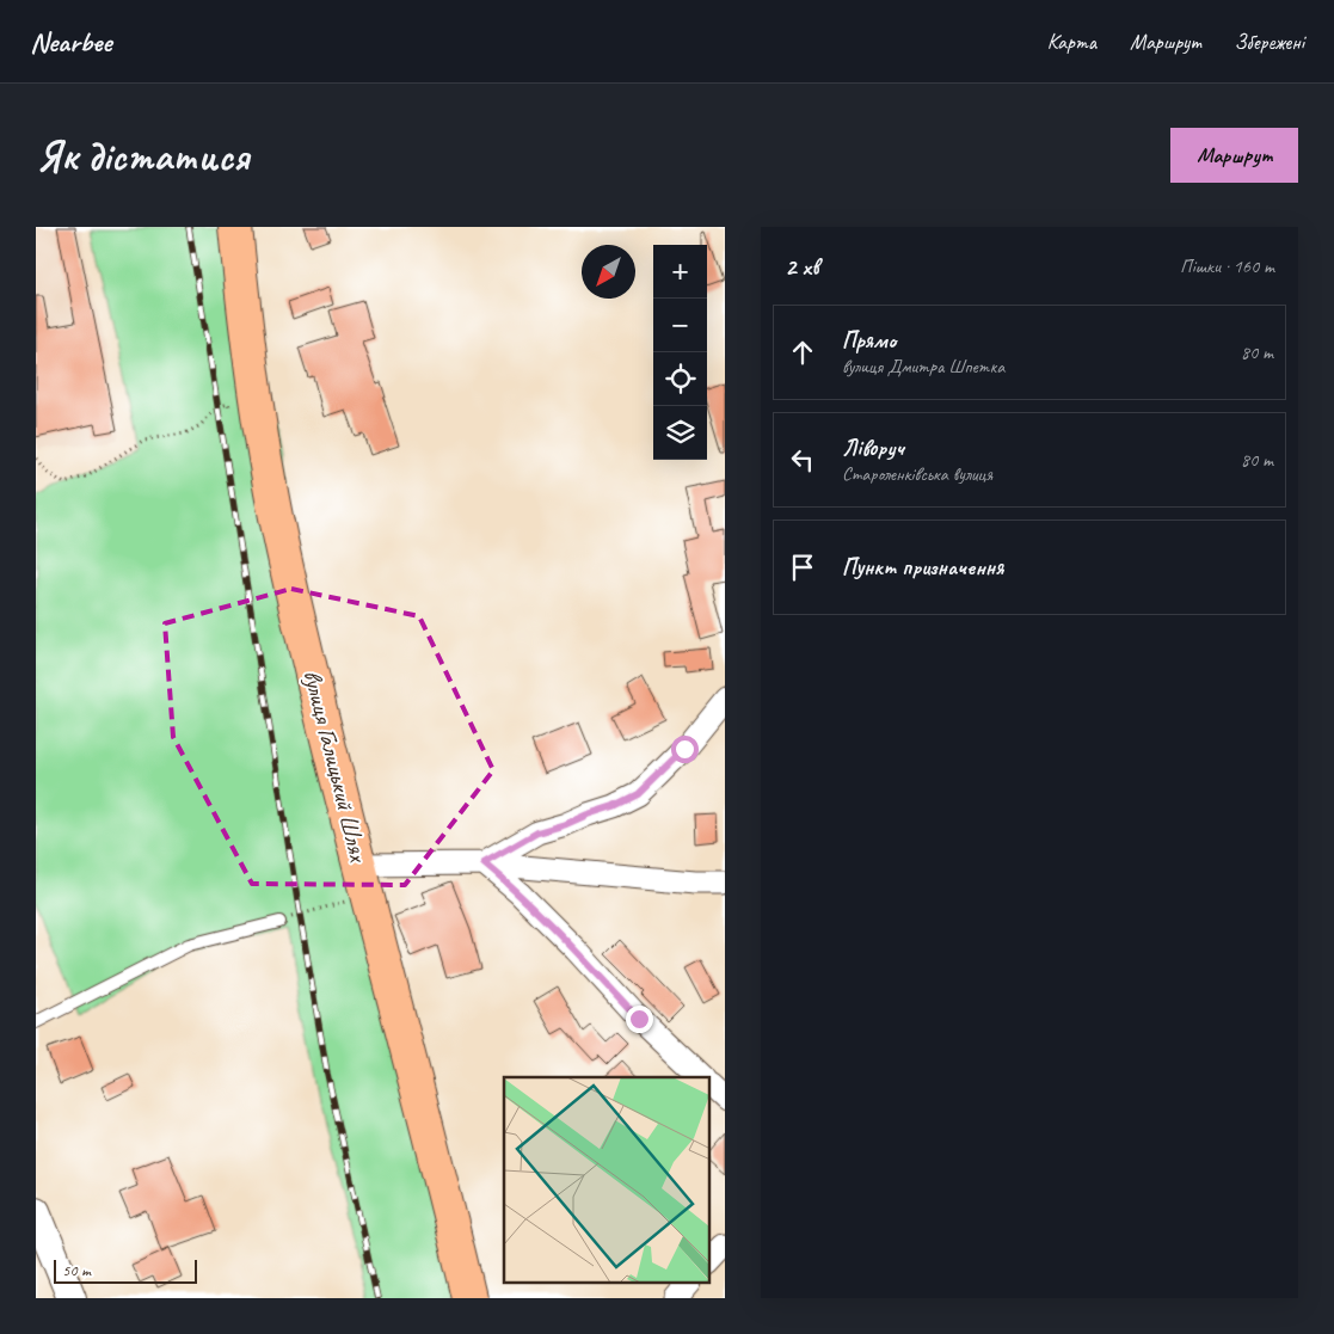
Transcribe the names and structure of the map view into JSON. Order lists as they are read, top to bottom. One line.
{"streets":{"highway":["вулиця Галицький Шлях"]},"scale_bar":"50 m","north":"bottom left","page":{"header":"Nearbee","nav":["Карта","Маршрут","Збережені"],"buttons":"Маршрут","title":"Як дістатися","heading":["2 хв","Пішки · 160 m"],"map_buttons":["+","−"],"list":[["Прямо","вулиця Дмитра Шпетка","80 m"],["Ліворуч","Староленківська вулиця","80 m"],"Пункт призначення"],"scale":"50 m"}}
